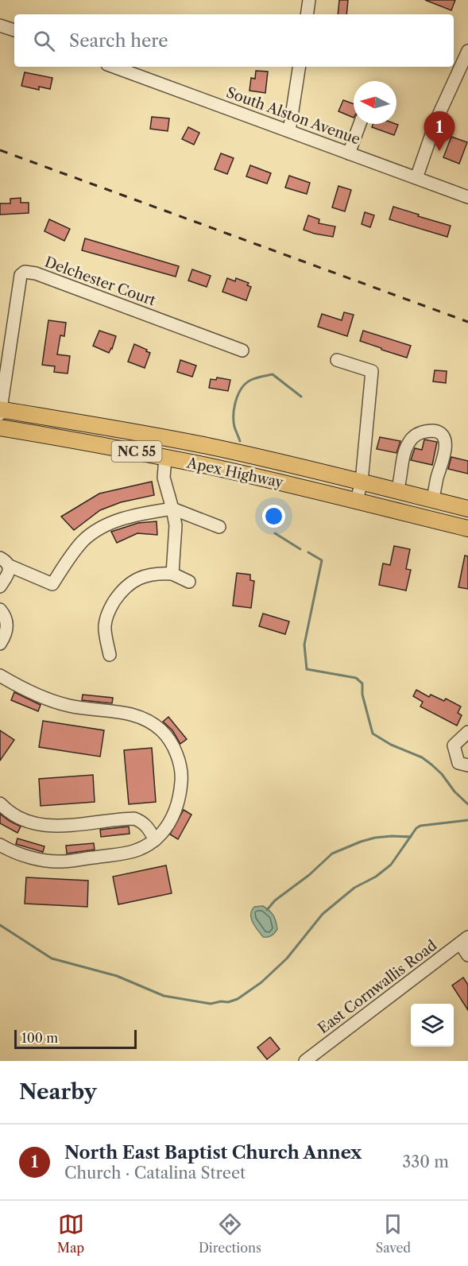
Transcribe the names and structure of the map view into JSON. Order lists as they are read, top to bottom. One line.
{"streets":{"main road":["NC 55","Apex Highway"],"street":["South Alston Avenue","Delchester Court","East Cornwallis Road"]},"crossings":[["Delchester Court","Apex Highway"]],"scale_bar":"100 m","north":"left","page":{"search":"Search here","pins":"1","scale":"100 m","heading":"Nearby","list":[{"mark":"1","name":"North East Baptist Church Annex","note":"Church · Catalina Street","value":"330 m"}],"nav":["Map","Directions","Saved"]}}
